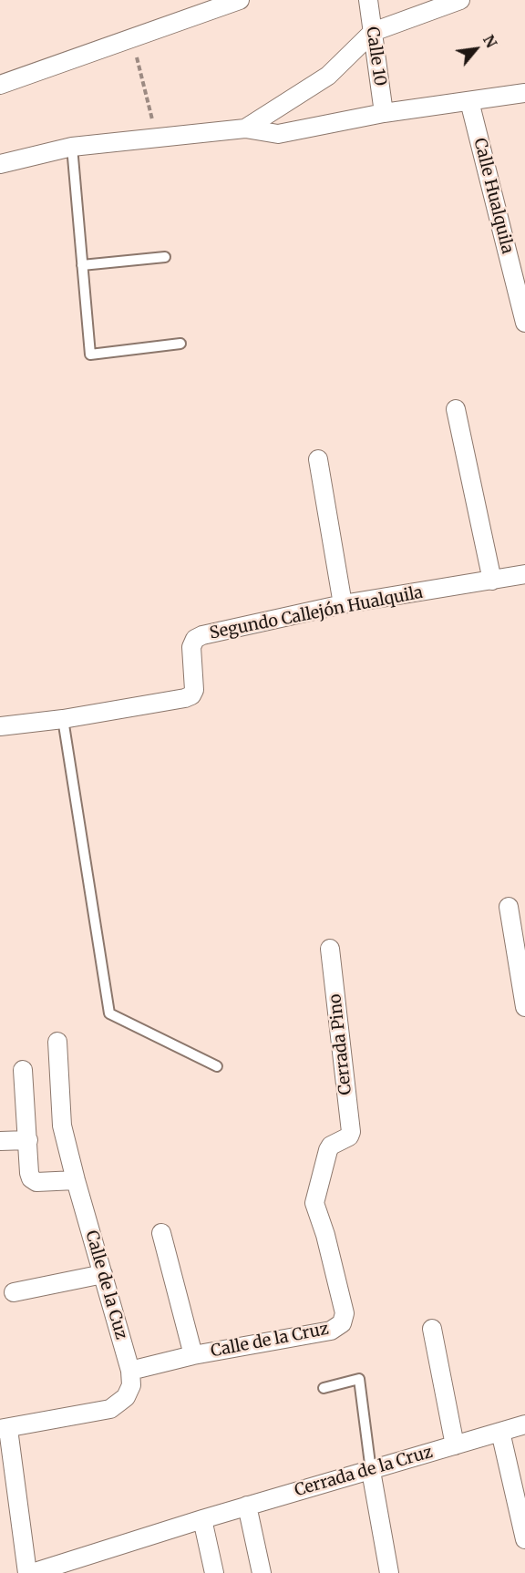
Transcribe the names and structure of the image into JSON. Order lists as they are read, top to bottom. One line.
{"streets":{"street":["Calle 10","Calle Hualquila","Segundo Callejón Hualquila","Cerrada Pino","Calle de la Cuz","Calle de la Cruz","Cerrada de la Cruz"]},"crossings":[["Cerrada Pino","Calle de la Cruz"],["Calle de la Cuz","Calle de la Cruz"]],"north":"top right"}
